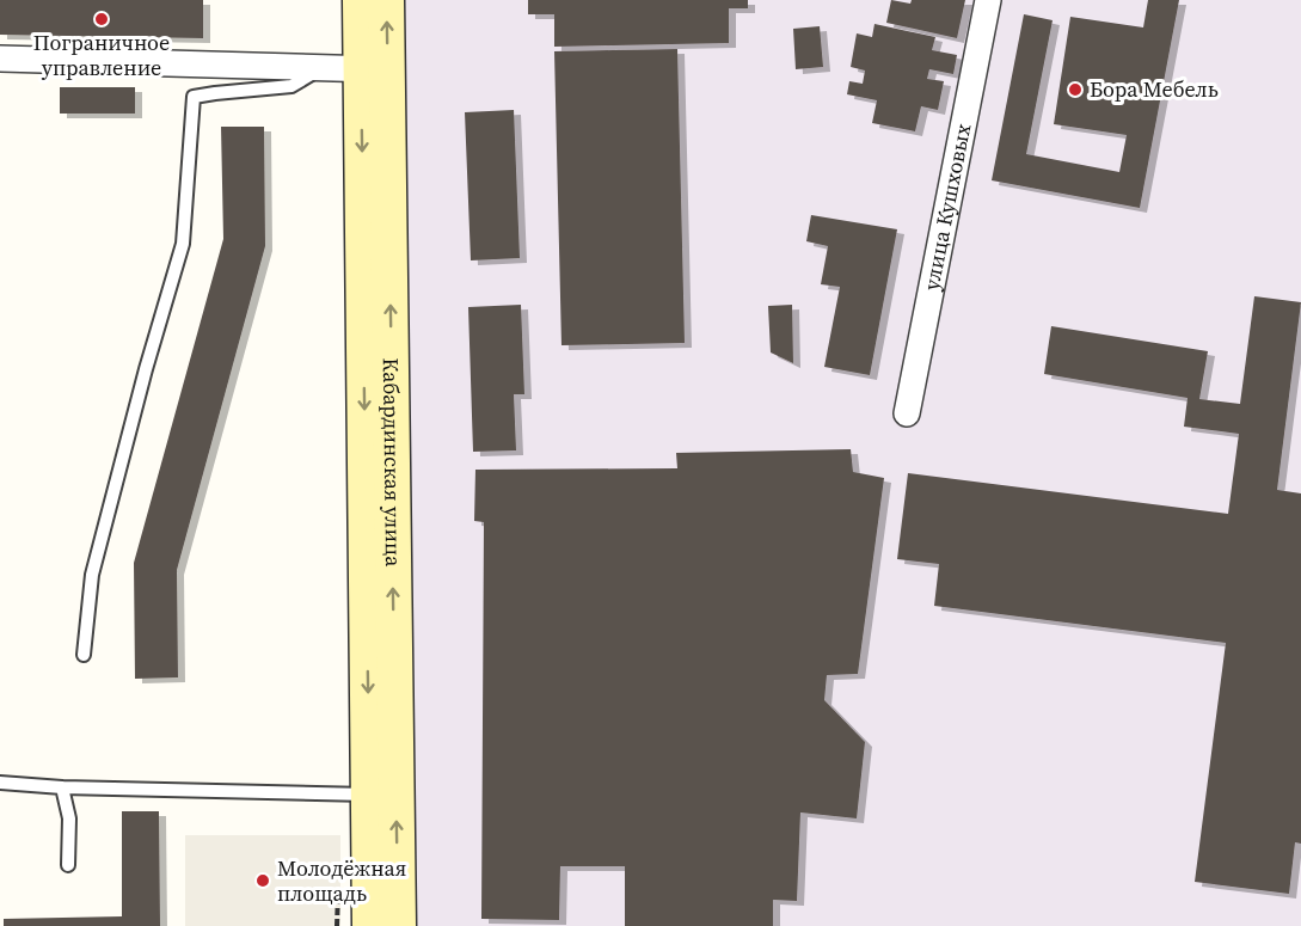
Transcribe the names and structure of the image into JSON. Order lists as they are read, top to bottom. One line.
{"streets":{"main road":["Кабардинская улица"],"street":["улица Кушховых"]},"places":["Пограничное управление","Бора Мебель","Молодёжная площадь"]}
